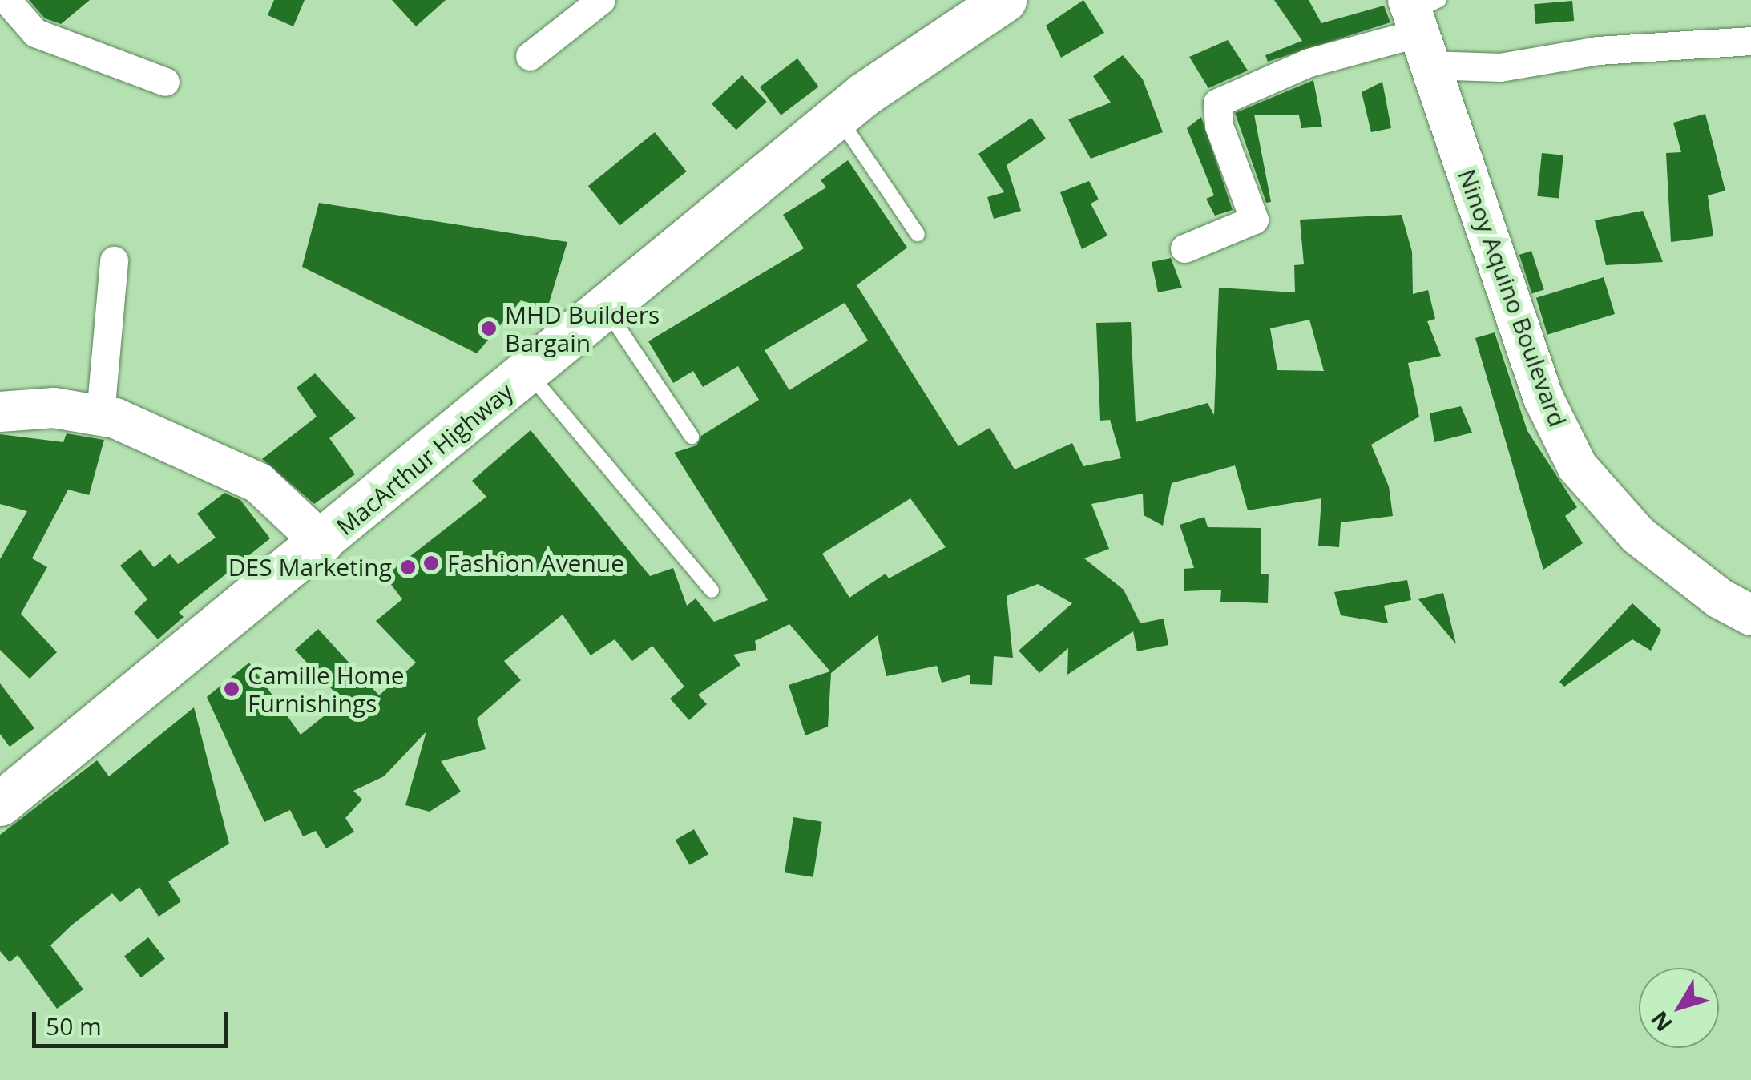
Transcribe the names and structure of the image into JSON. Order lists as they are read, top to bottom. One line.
{"streets":{"highway":["MacArthur Highway"],"main road":["Ninoy Aquino Boulevard"]},"places":["MHD Builders Bargain","Fashion Avenue","DES Marketing","Camille Home Furnishings"],"scale_bar":"50 m","north":"bottom left"}
